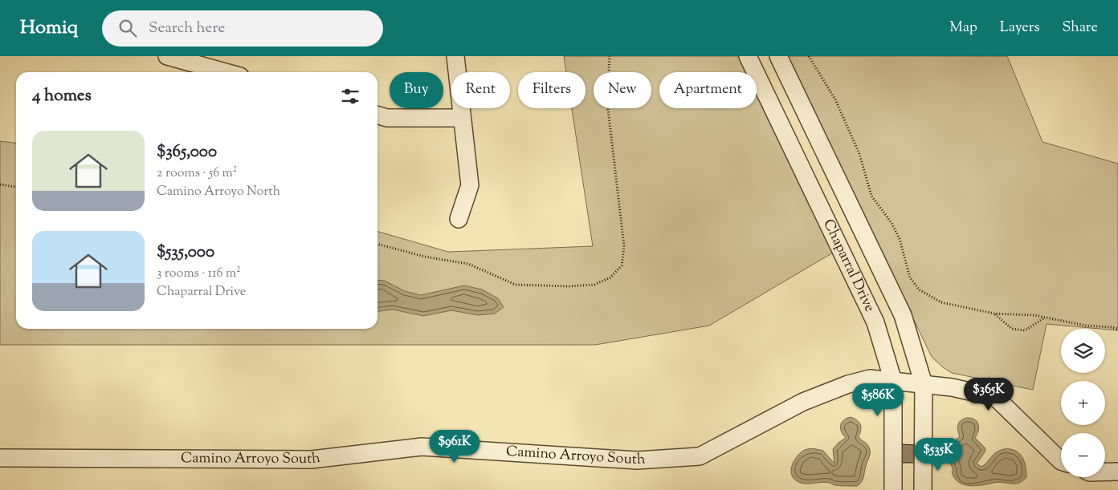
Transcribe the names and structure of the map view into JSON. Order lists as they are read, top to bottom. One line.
{"streets":{"street":["Chaparral Drive","Camino Arroyo South"]},"crossings":[["Chaparral Drive","Camino Arroyo South"]],"page":{"header":"Homiq","search":"Search here","nav":["Map","Layers","Share"],"chip":["Buy","Rent","Filters","New","Apartment"],"heading":"4 homes","list":[{"name":"$365,000","note":"2 rooms · 56 m² · Camino Arroyo North"},{"name":"$535,000","note":"3 rooms · 116 m² · Chaparral Drive"}],"map_buttons":["+","−"],"price":["$365K","$586K","$961K","$535K"]}}
